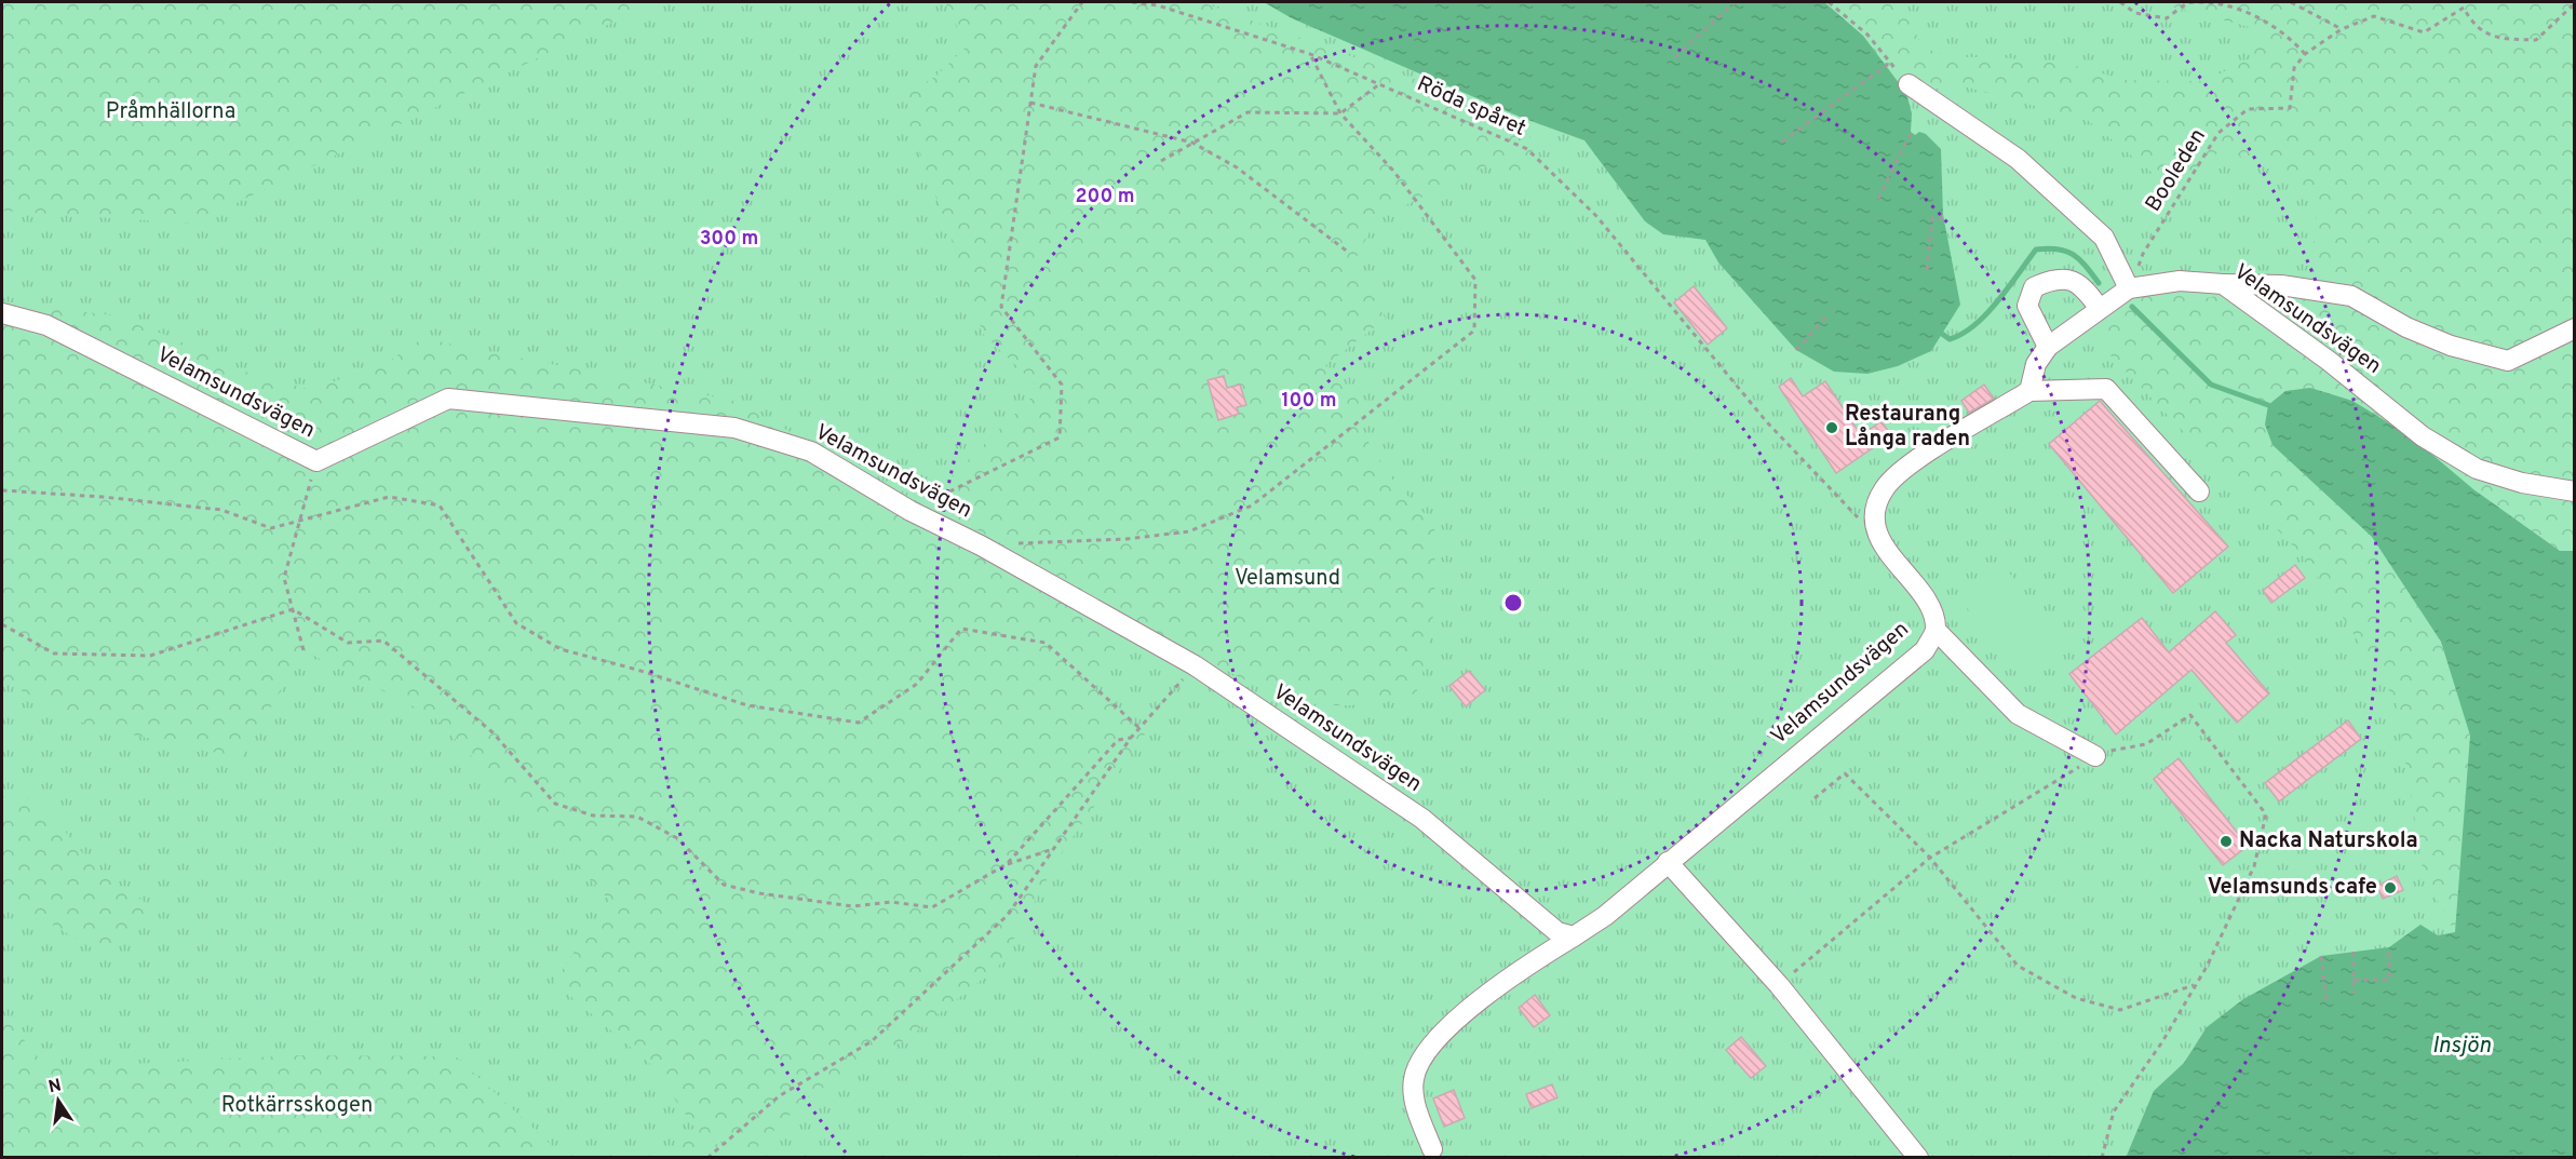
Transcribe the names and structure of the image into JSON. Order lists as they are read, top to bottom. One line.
{"streets":{"street":["Velamsundsvägen"],"path":["Röda spåret","Booleden"]},"crossings":[["Röda spåret","Velamsundsvägen"],["Booleden","Velamsundsvägen"]],"water":["Insjön"],"parks":["Pråmhällorna","Velamsund","Rotkärrsskogen"],"places":["Restaurang Långa raden","Nacka Naturskola","Velamsunds cafe"],"north":"top","rings":["200 m","300 m","100 m"]}
